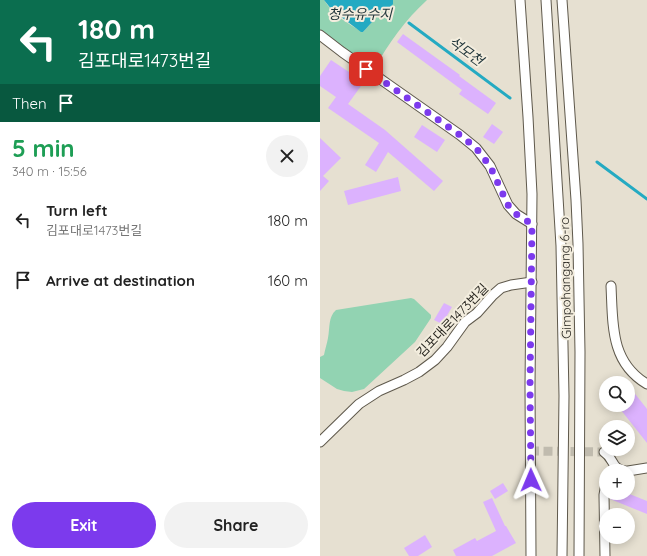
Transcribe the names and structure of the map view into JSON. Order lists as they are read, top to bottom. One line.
{"streets":{"street":["Gimpohangang 6-ro","김포대로1473번길"]},"water":["청수유수지","석모천"],"page":{"turn":["180 m","김포대로1473번길"],"then":"Then","heading":["5 min","340 m · 15:56"],"list":[{"name":"Turn left","note":"김포대로1473번길","value":"180 m"},{"name":"Arrive at destination","value":"160 m"}],"map_buttons":["+","−"],"buttons":["Exit","Share"]}}
